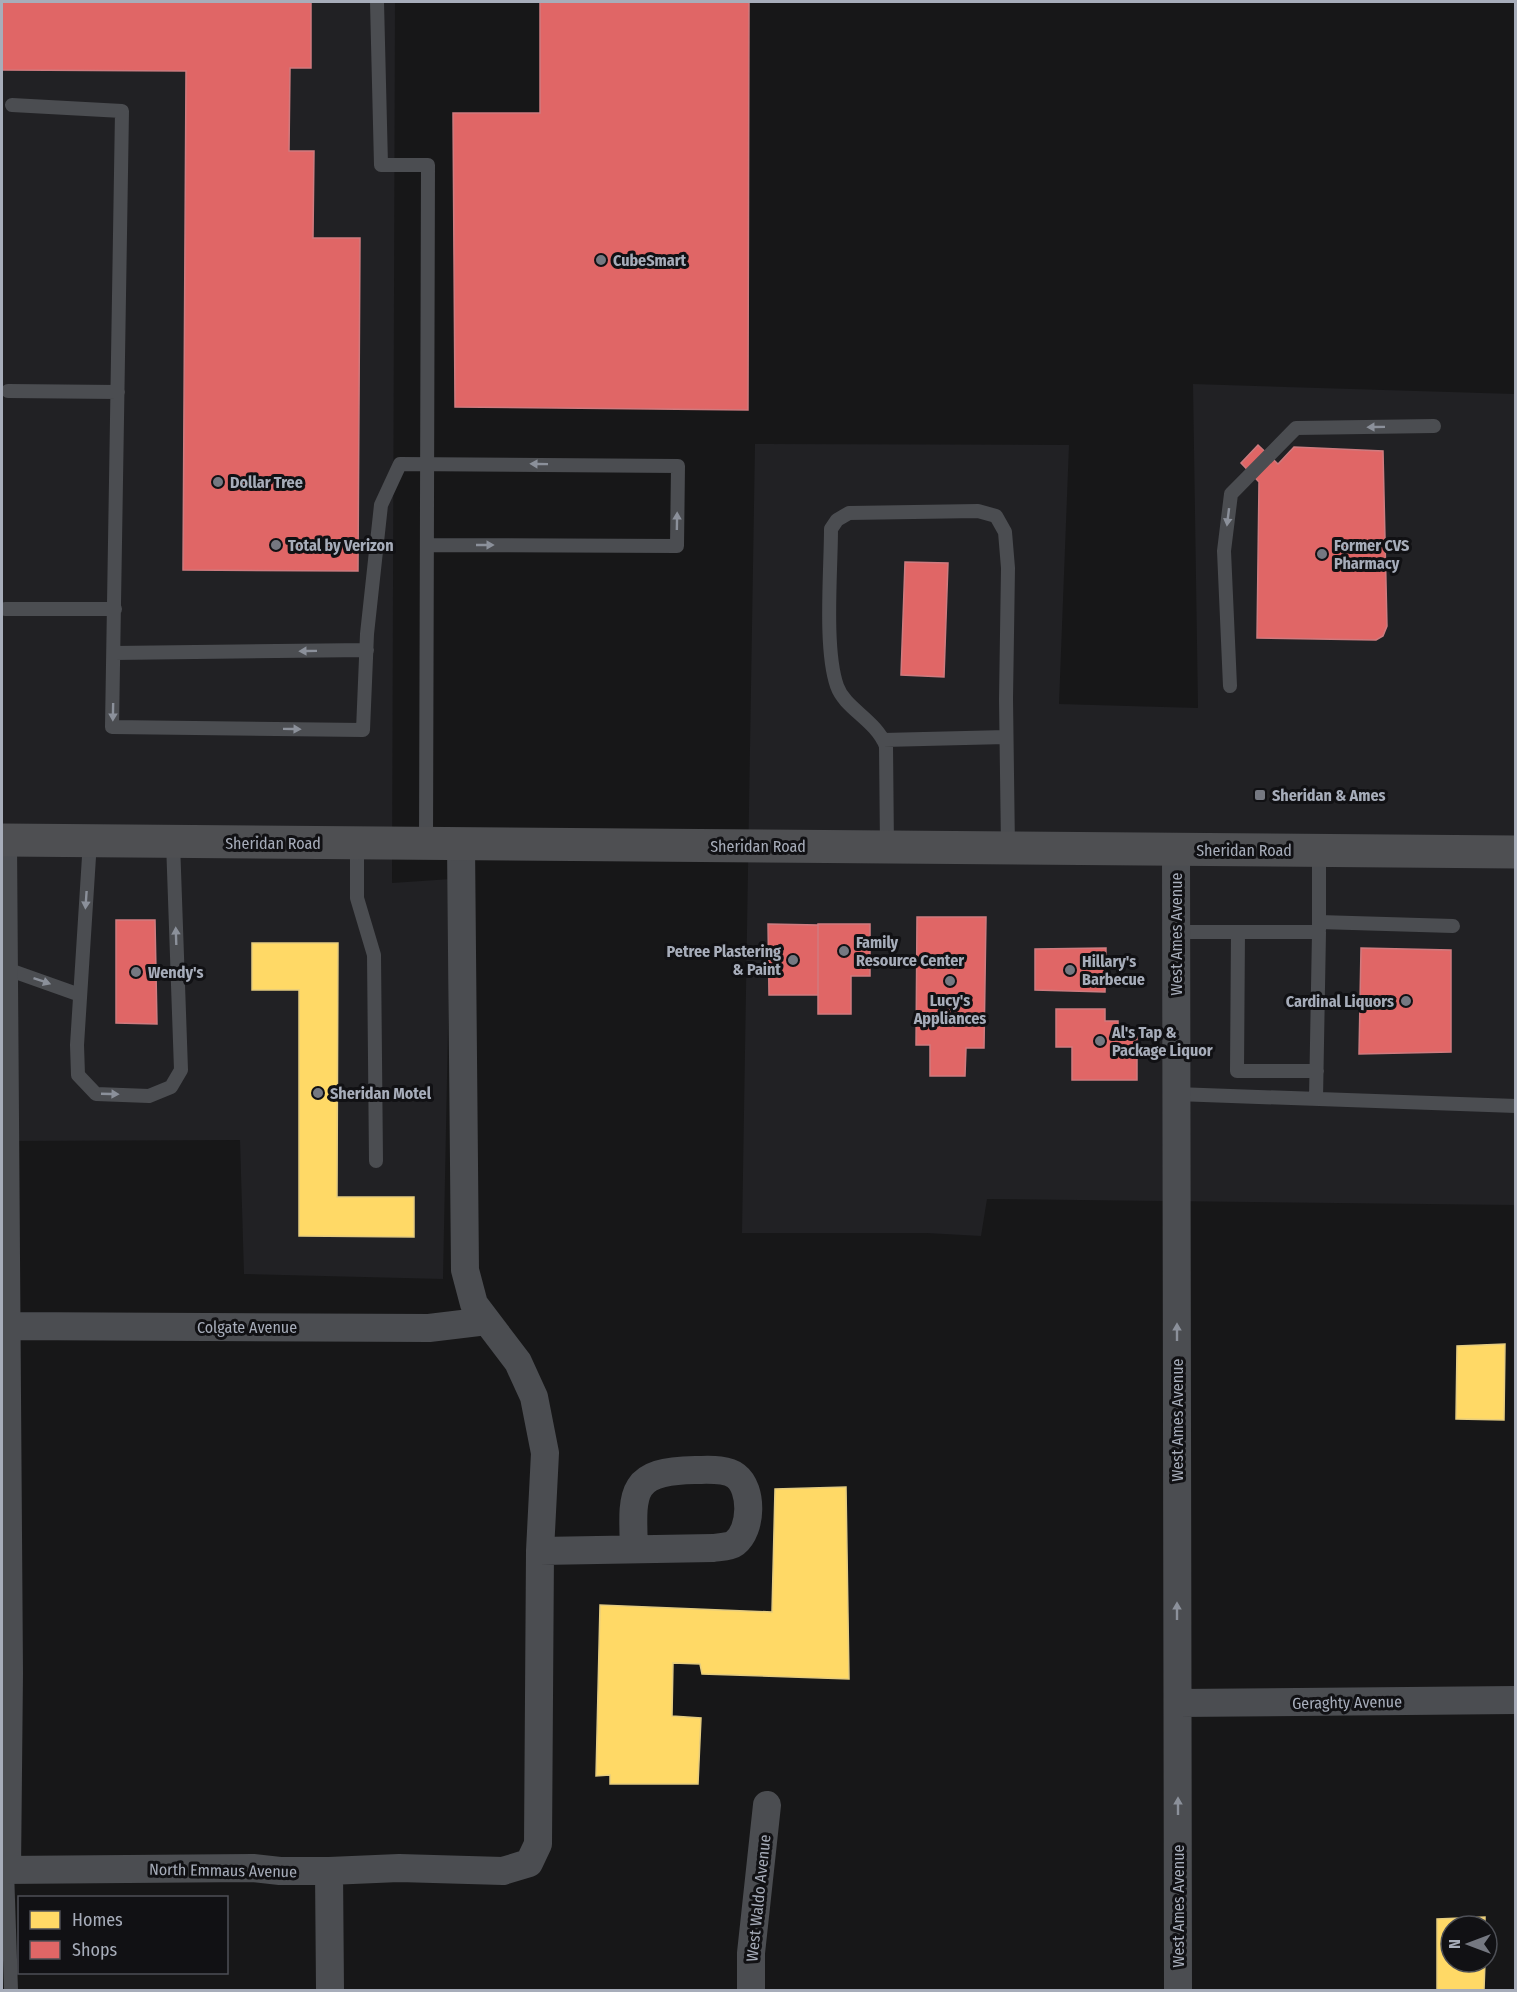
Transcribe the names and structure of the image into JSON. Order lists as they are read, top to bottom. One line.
{"streets":{"main road":["Sheridan Road"],"street":["West Ames Avenue","Colgate Avenue","Geraghty Avenue","North Emmaus Avenue","West Waldo Avenue"]},"crossings":[["Sheridan Road","West Ames Avenue"],["Sheridan Road","North Emmaus Avenue"],["West Ames Avenue","Geraghty Avenue"],["Colgate Avenue","North Emmaus Avenue"]],"one_way":["West Ames Avenue"],"places":{"other":["CubeSmart","Dollar Tree","Total by Verizon","Former CVS Pharmacy","Family Resource Center","Petree Plastering & Paint","Hillary's Barbecue","Wendy's","Lucy's Appliances","Cardinal Liquors","Al's Tap & Package Liquor","Sheridan Motel"],"transit":["Sheridan & Ames"]},"legend":["Homes","Shops"],"north":"left"}
